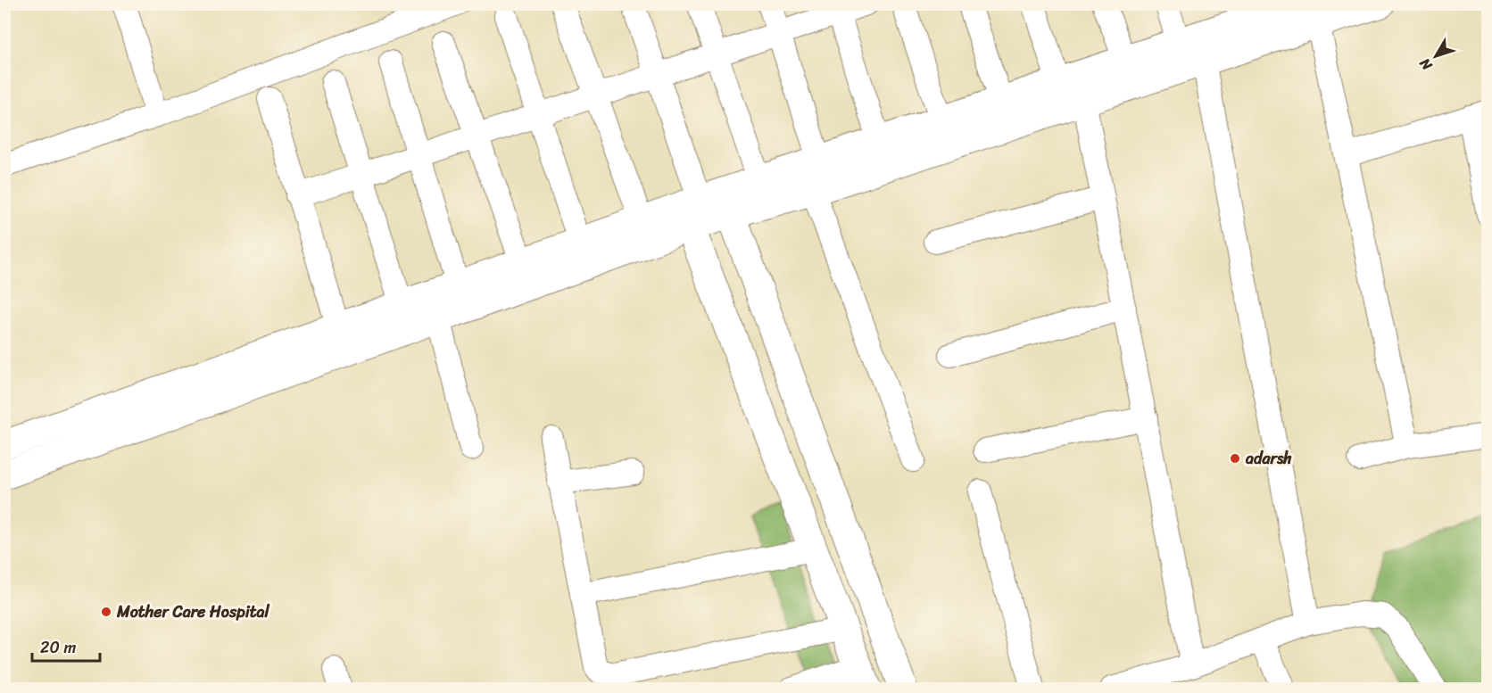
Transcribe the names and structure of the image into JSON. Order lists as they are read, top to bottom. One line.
{"places":["adarsh","Mother Care Hospital"],"scale_bar":"20 m","north":"bottom left"}
